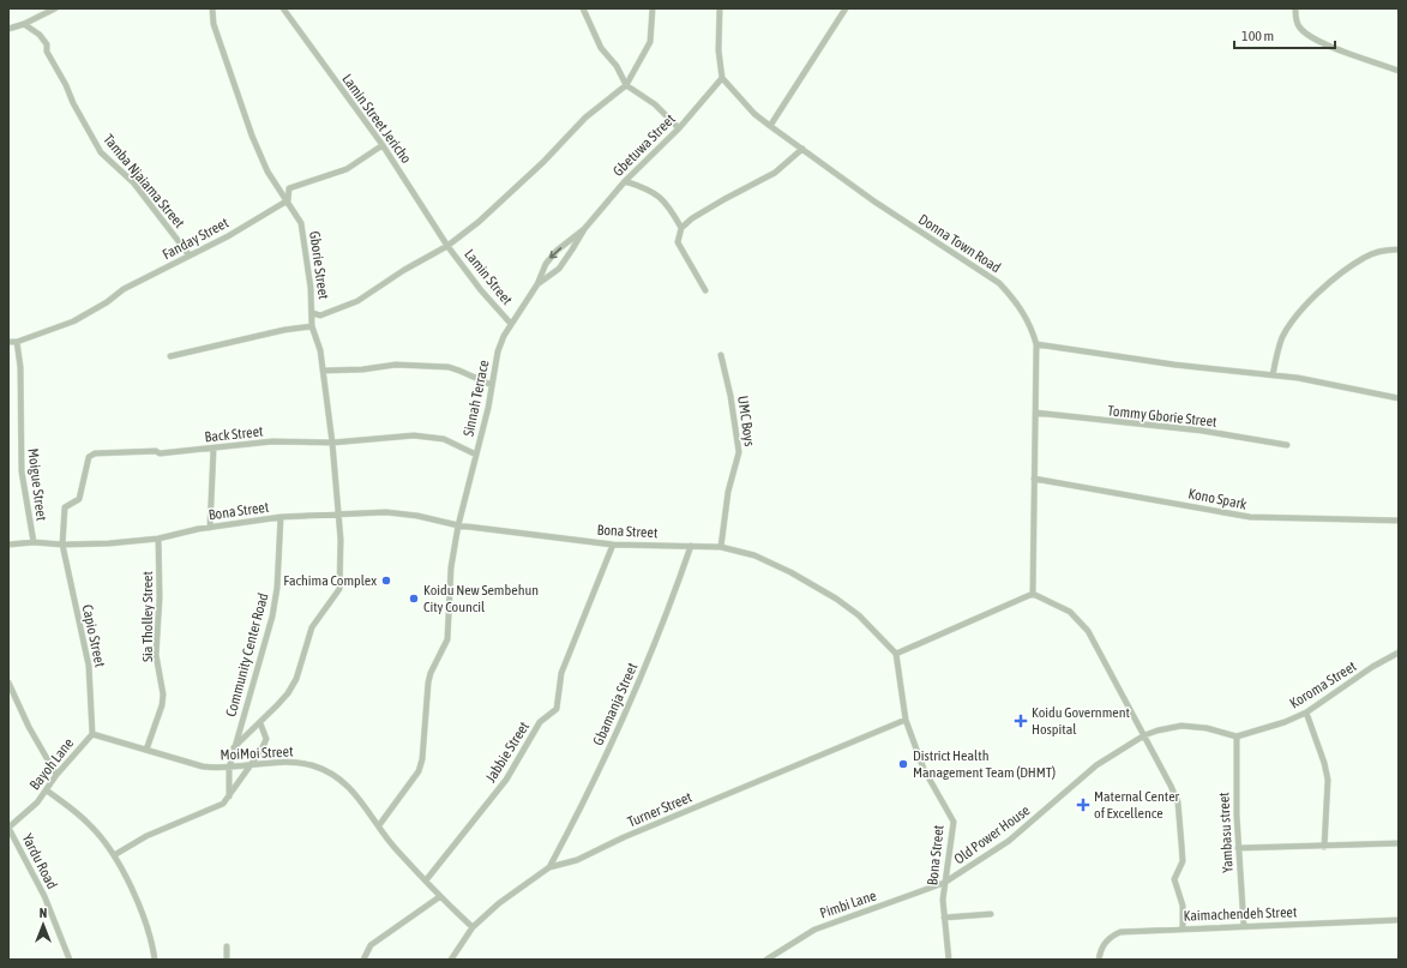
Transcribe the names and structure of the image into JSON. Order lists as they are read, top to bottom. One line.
{"streets":{"street":["Lamin Street Jericho","Gbetuwa Street","Tamba Njaiama Street","Fanday Street","Donna Town Road","Gborie Street","Lamin Street","Sinnah Terrace","Tommy Gborie Street","UMC Boys","Back Street","Moigue Street","Kono Spark","Bona Street","Sia Tholley Street","Capio Street","Community Center Road","Koroma Street","Gbamanja Street","Jabbie Street","MoiMoi Street","Bayoh Lane","Turner Street","Yambasu street","Old Power House","Yardu Road","Pimbi Lane","Kaimachendeh Street"]},"crossings":[["Lamin Street Jericho","Fanday Street"],["Lamin Street Jericho","Lamin Street"],["Gbetuwa Street","Donna Town Road"],["Gbetuwa Street","Sinnah Terrace"],["Tamba Njaiama Street","Fanday Street"],["Fanday Street","Gborie Street"],["Fanday Street","Moigue Street"],["Donna Town Road","Tommy Gborie Street"],["Donna Town Road","Kono Spark"],["Gborie Street","Back Street"],["Gborie Street","Bona Street"],["Gborie Street","Community Center Road"],["Lamin Street","Sinnah Terrace"],["Sinnah Terrace","Back Street"],["Sinnah Terrace","Bona Street"],["UMC Boys","Bona Street"],["Back Street","Bona Street"],["Back Street","Capio Street"],["Moigue Street","Bona Street"],["Bona Street","Sia Tholley Street"],["Bona Street","Capio Street"],["Bona Street","Community Center Road"],["Bona Street","Gbamanja Street"],["Bona Street","Jabbie Street"],["Bona Street","Turner Street"],["Bona Street","Old Power House"],["Bona Street","Pimbi Lane"],["Sia Tholley Street","MoiMoi Street"],["Capio Street","MoiMoi Street"],["Capio Street","Bayoh Lane"],["Community Center Road","MoiMoi Street"],["Koroma Street","Yambasu street"],["Gbamanja Street","Turner Street"],["Jabbie Street","MoiMoi Street"],["MoiMoi Street","Bayoh Lane"],["MoiMoi Street","Turner Street"],["Bayoh Lane","Yardu Road"],["Yambasu street","Kaimachendeh Street"],["Old Power House","Pimbi Lane"]],"places":{"other":["Fachima Complex","Koidu New Sembehun City Council","District Health Management Team (DHMT)"],"health":["Koidu Government Hospital","Maternal Center of Excellence"]},"scale_bar":"100 m","north":"top"}
